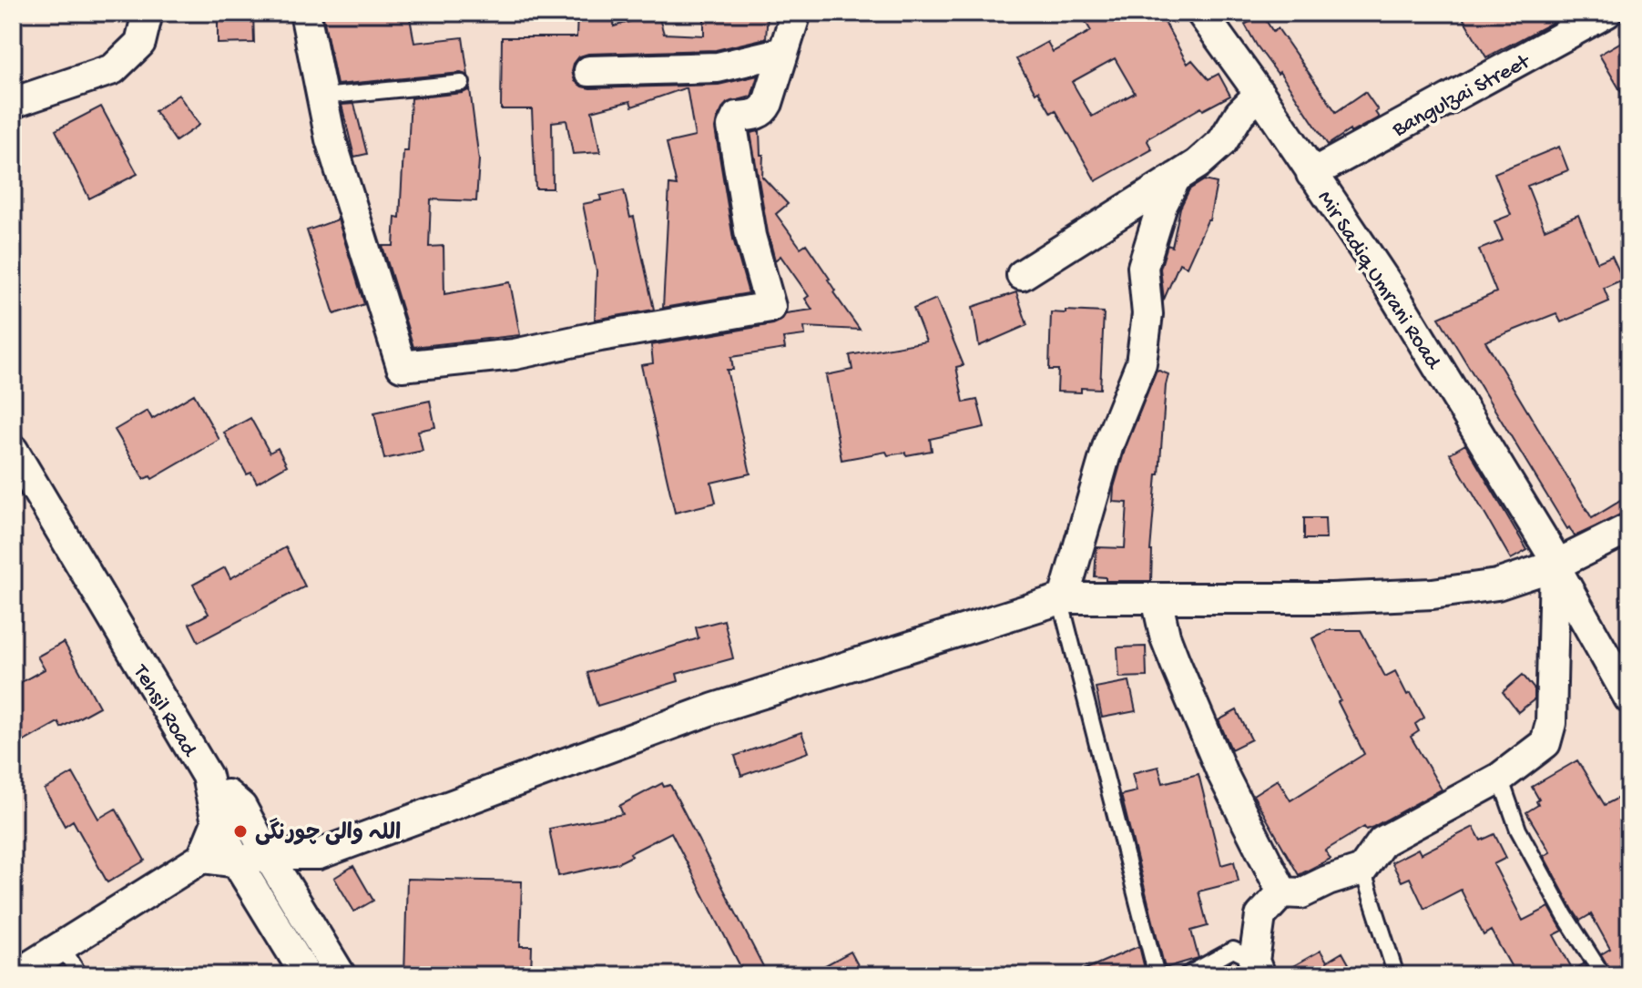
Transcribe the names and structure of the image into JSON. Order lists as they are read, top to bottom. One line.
{"streets":{"street":["Bangulzai Street","Mir Sadiq Umrani Road","Tehsil Road"]},"crossings":[["Bangulzai Street","Mir Sadiq Umrani Road"]],"places":["اللہ والی چورنگی"]}
